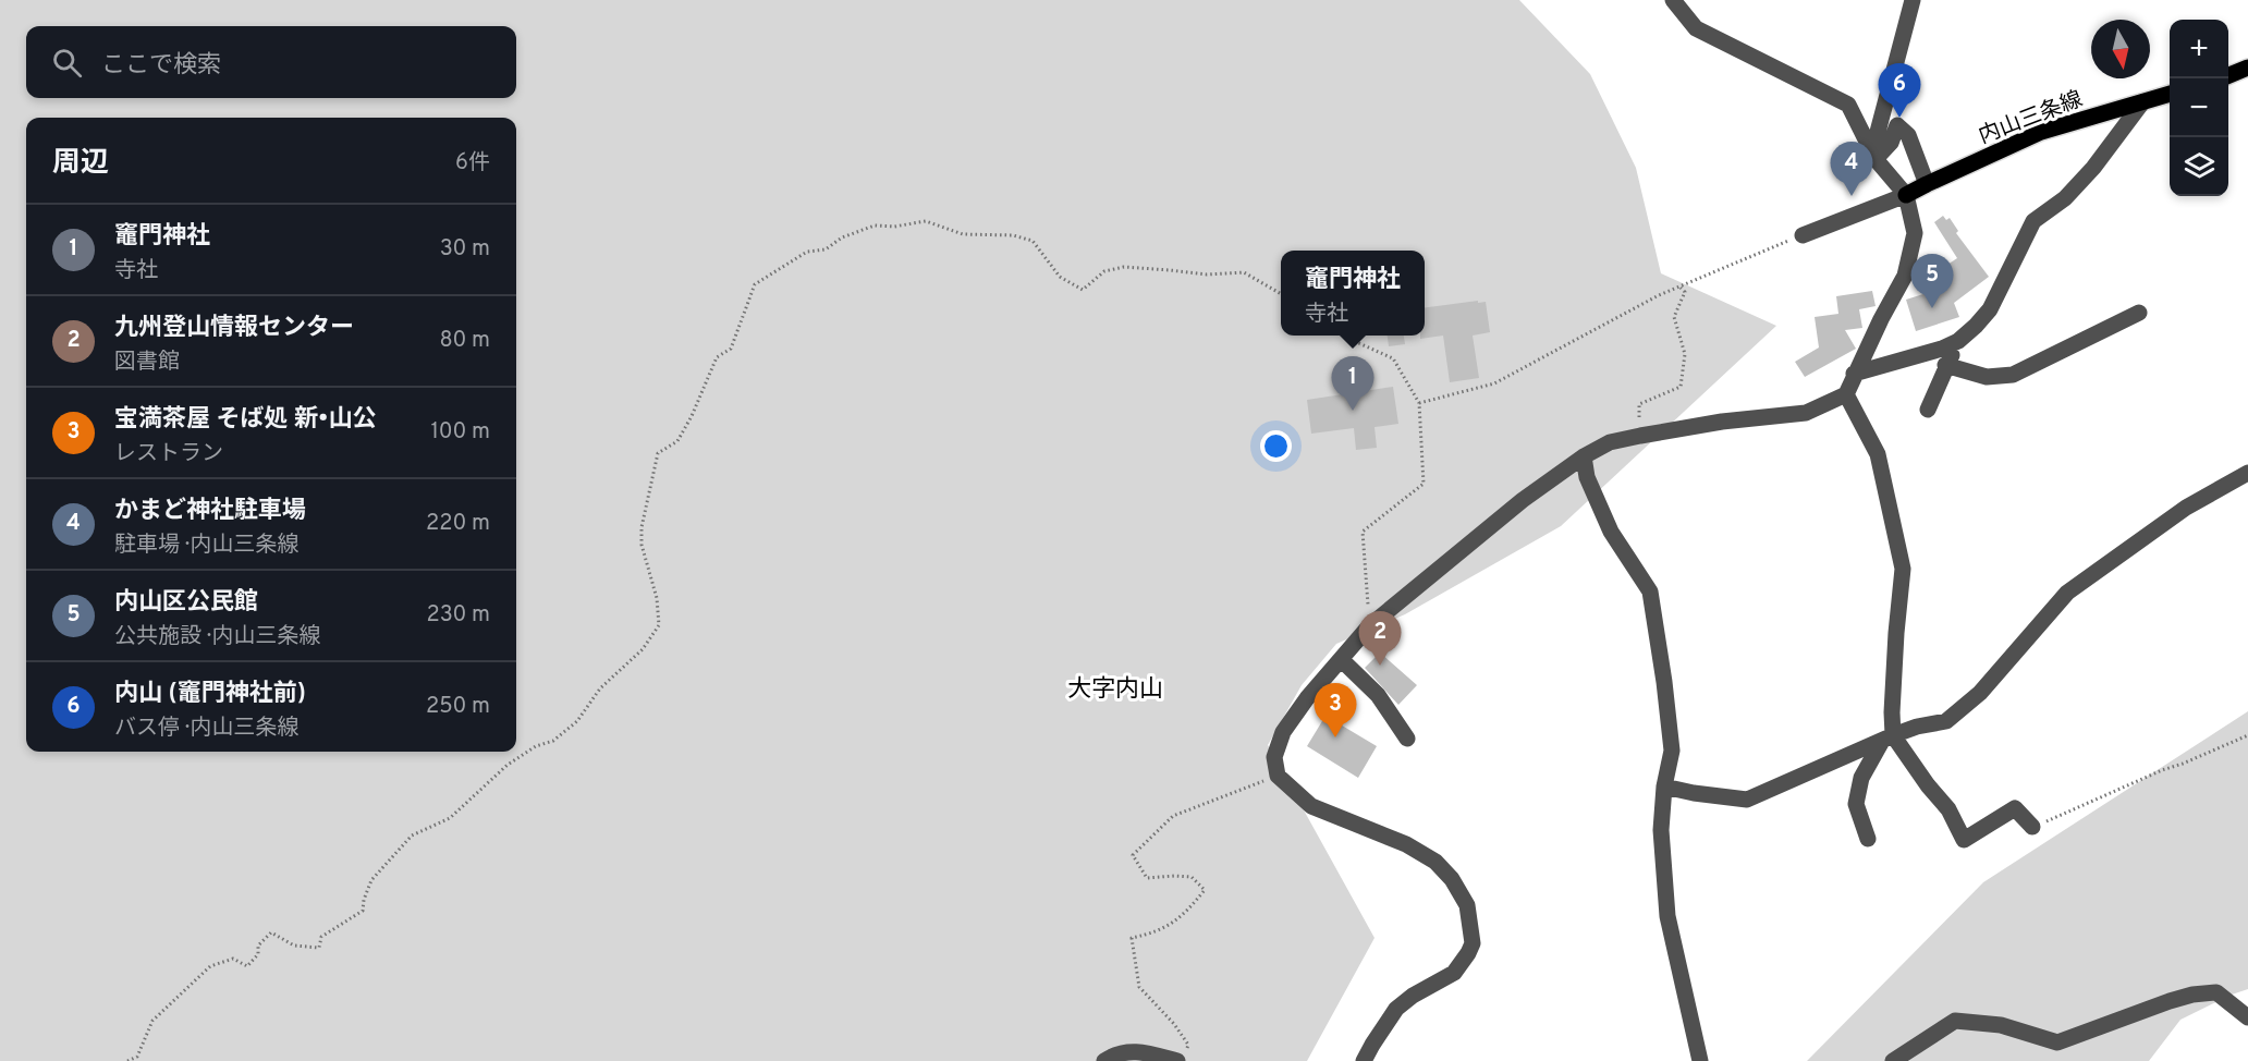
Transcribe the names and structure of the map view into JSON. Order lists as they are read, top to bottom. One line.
{"streets":{"main road":["内山三条線"]},"districts":["大字内山"],"north":"bottom","page":{"map_buttons":["+","−"],"search":"ここで検索","pins":["6","4","5","1","2","3"],"heading":["周辺","6件"],"list":[{"mark":"1","name":"竈門神社","note":"寺社","value":"30 m"},{"mark":"2","name":"九州登山情報センター","note":"図書館","value":"80 m"},{"mark":"3","name":"宝満茶屋 そば処 新•山公","note":"レストラン","value":"100 m"},{"mark":"4","name":"かまど神社駐車場","note":"駐車場 · 内山三条線","value":"220 m"},{"mark":"5","name":"内山区公民館","note":"公共施設 · 内山三条線","value":"230 m"},{"mark":"6","name":"内山 (竈門神社前)","note":"バス停 · 内山三条線","value":"250 m"}],"popup":["竈門神社","寺社"]}}
